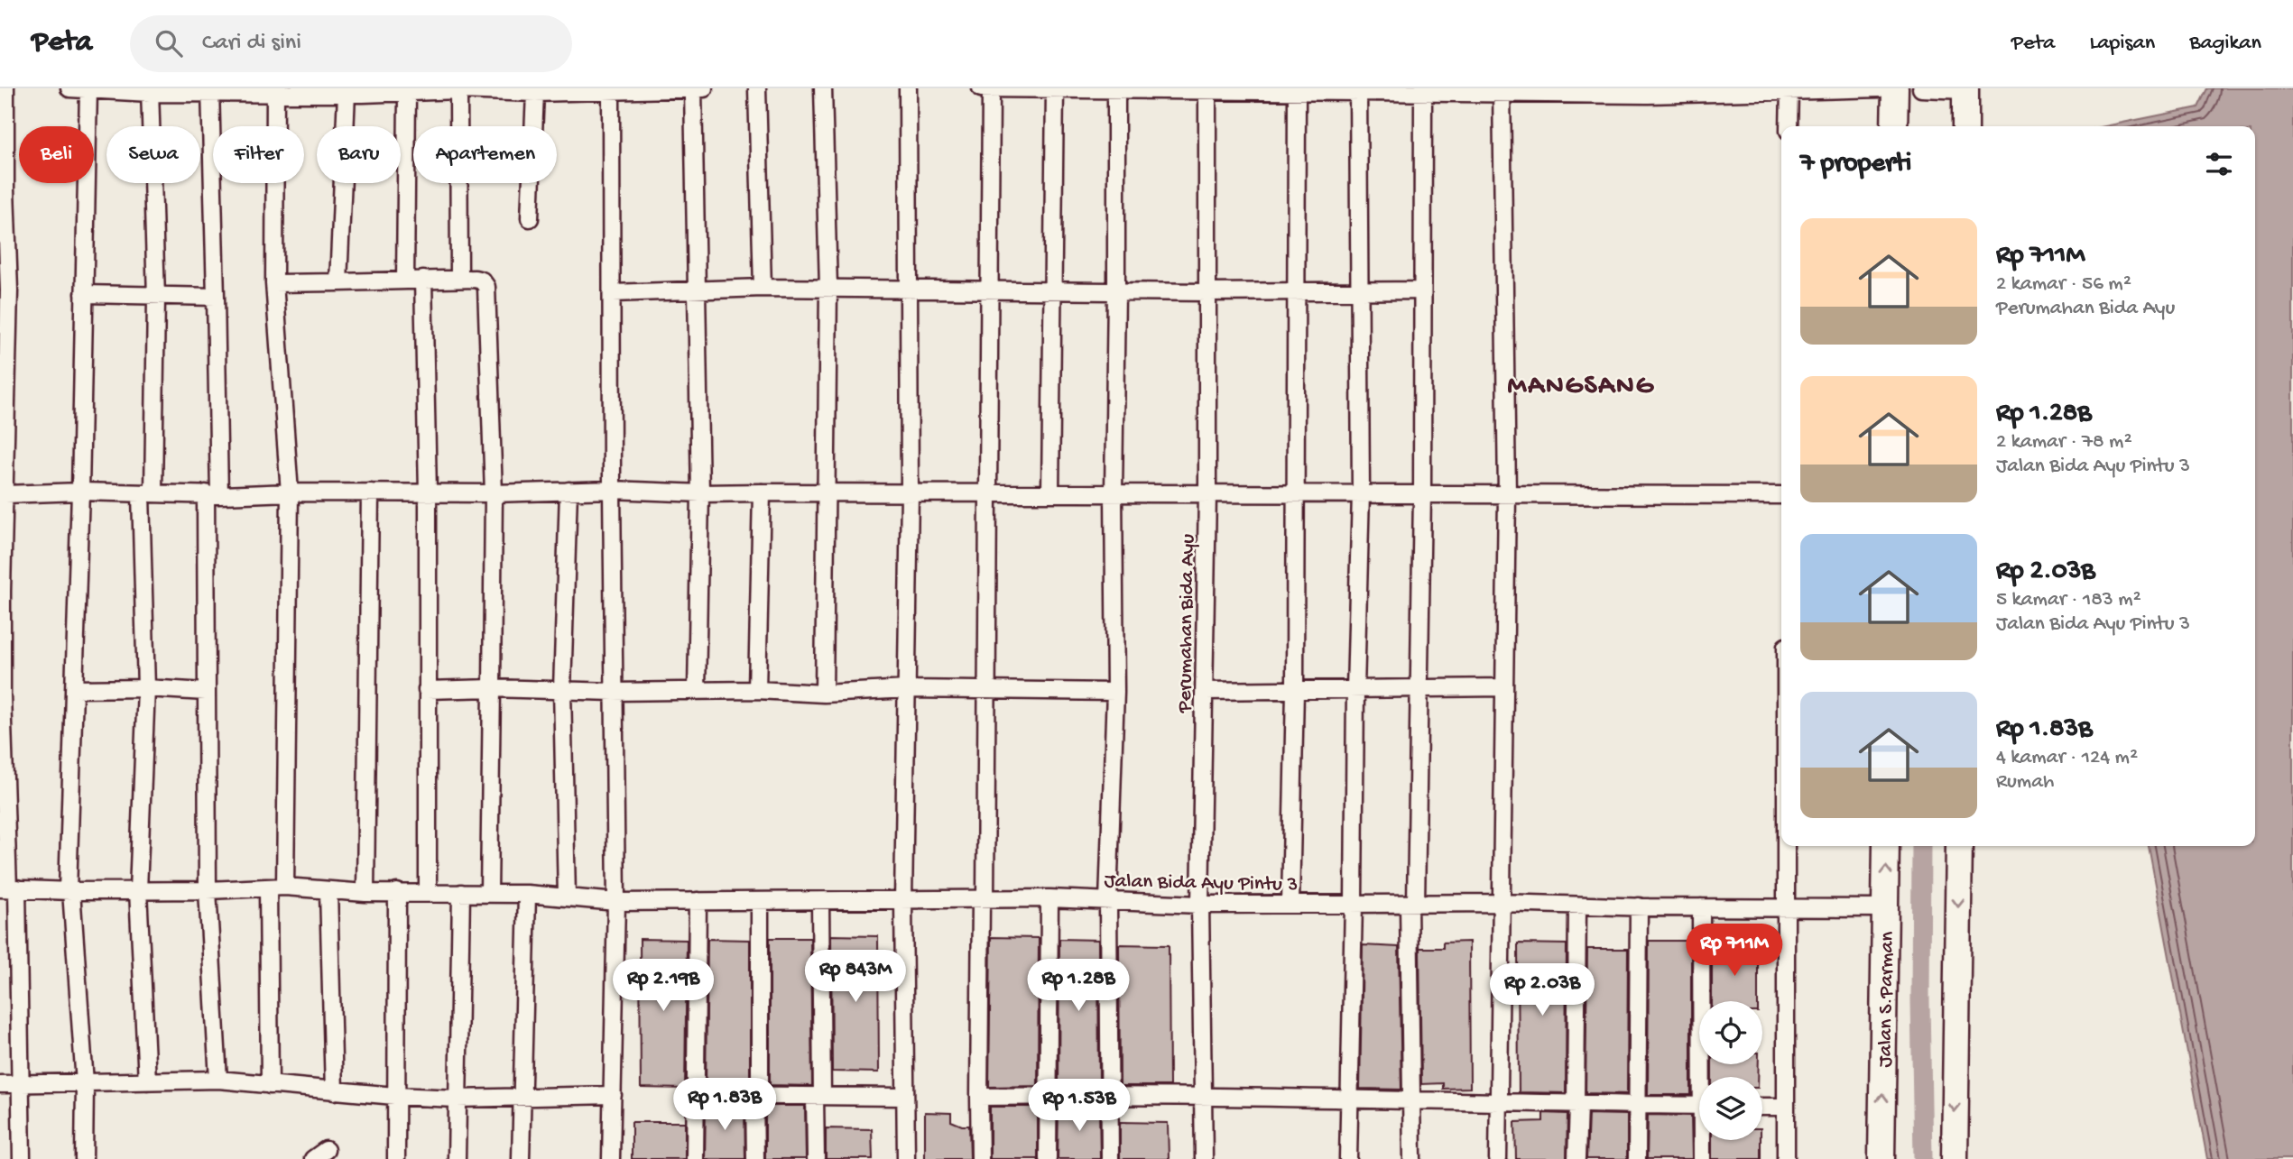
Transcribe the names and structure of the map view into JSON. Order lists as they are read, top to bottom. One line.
{"streets":{"main road":["Jalan S.Parman"],"street":["Perumahan Bida Ayu","Jalan Bida Ayu Pintu 3"]},"crossings":[["Perumahan Bida Ayu","Jalan Bida Ayu Pintu 3"],["Jalan Bida Ayu Pintu 3","Jalan S.Parman"]],"districts":["MANGSANG"],"page":{"header":"Peta","search":"Cari di sini","nav":["Peta","Lapisan","Bagikan"],"chip":["Beli","Sewa","Filter","Baru","Apartemen"],"heading":"7 properti","list":[{"name":"Rp 711M","note":"2 kamar · 56 m² · Perumahan Bida Ayu"},{"name":"Rp 1.28B","note":"2 kamar · 78 m² · Jalan Bida Ayu Pintu 3"},{"name":"Rp 2.03B","note":"5 kamar · 183 m² · Jalan Bida Ayu Pintu 3"},{"name":"Rp 1.83B","note":"4 kamar · 124 m² · Rumah"}],"price":["Rp 711M","Rp 843M","Rp 2.19B","Rp 1.28B","Rp 2.03B","Rp 1.83B","Rp 1.53B"]}}
